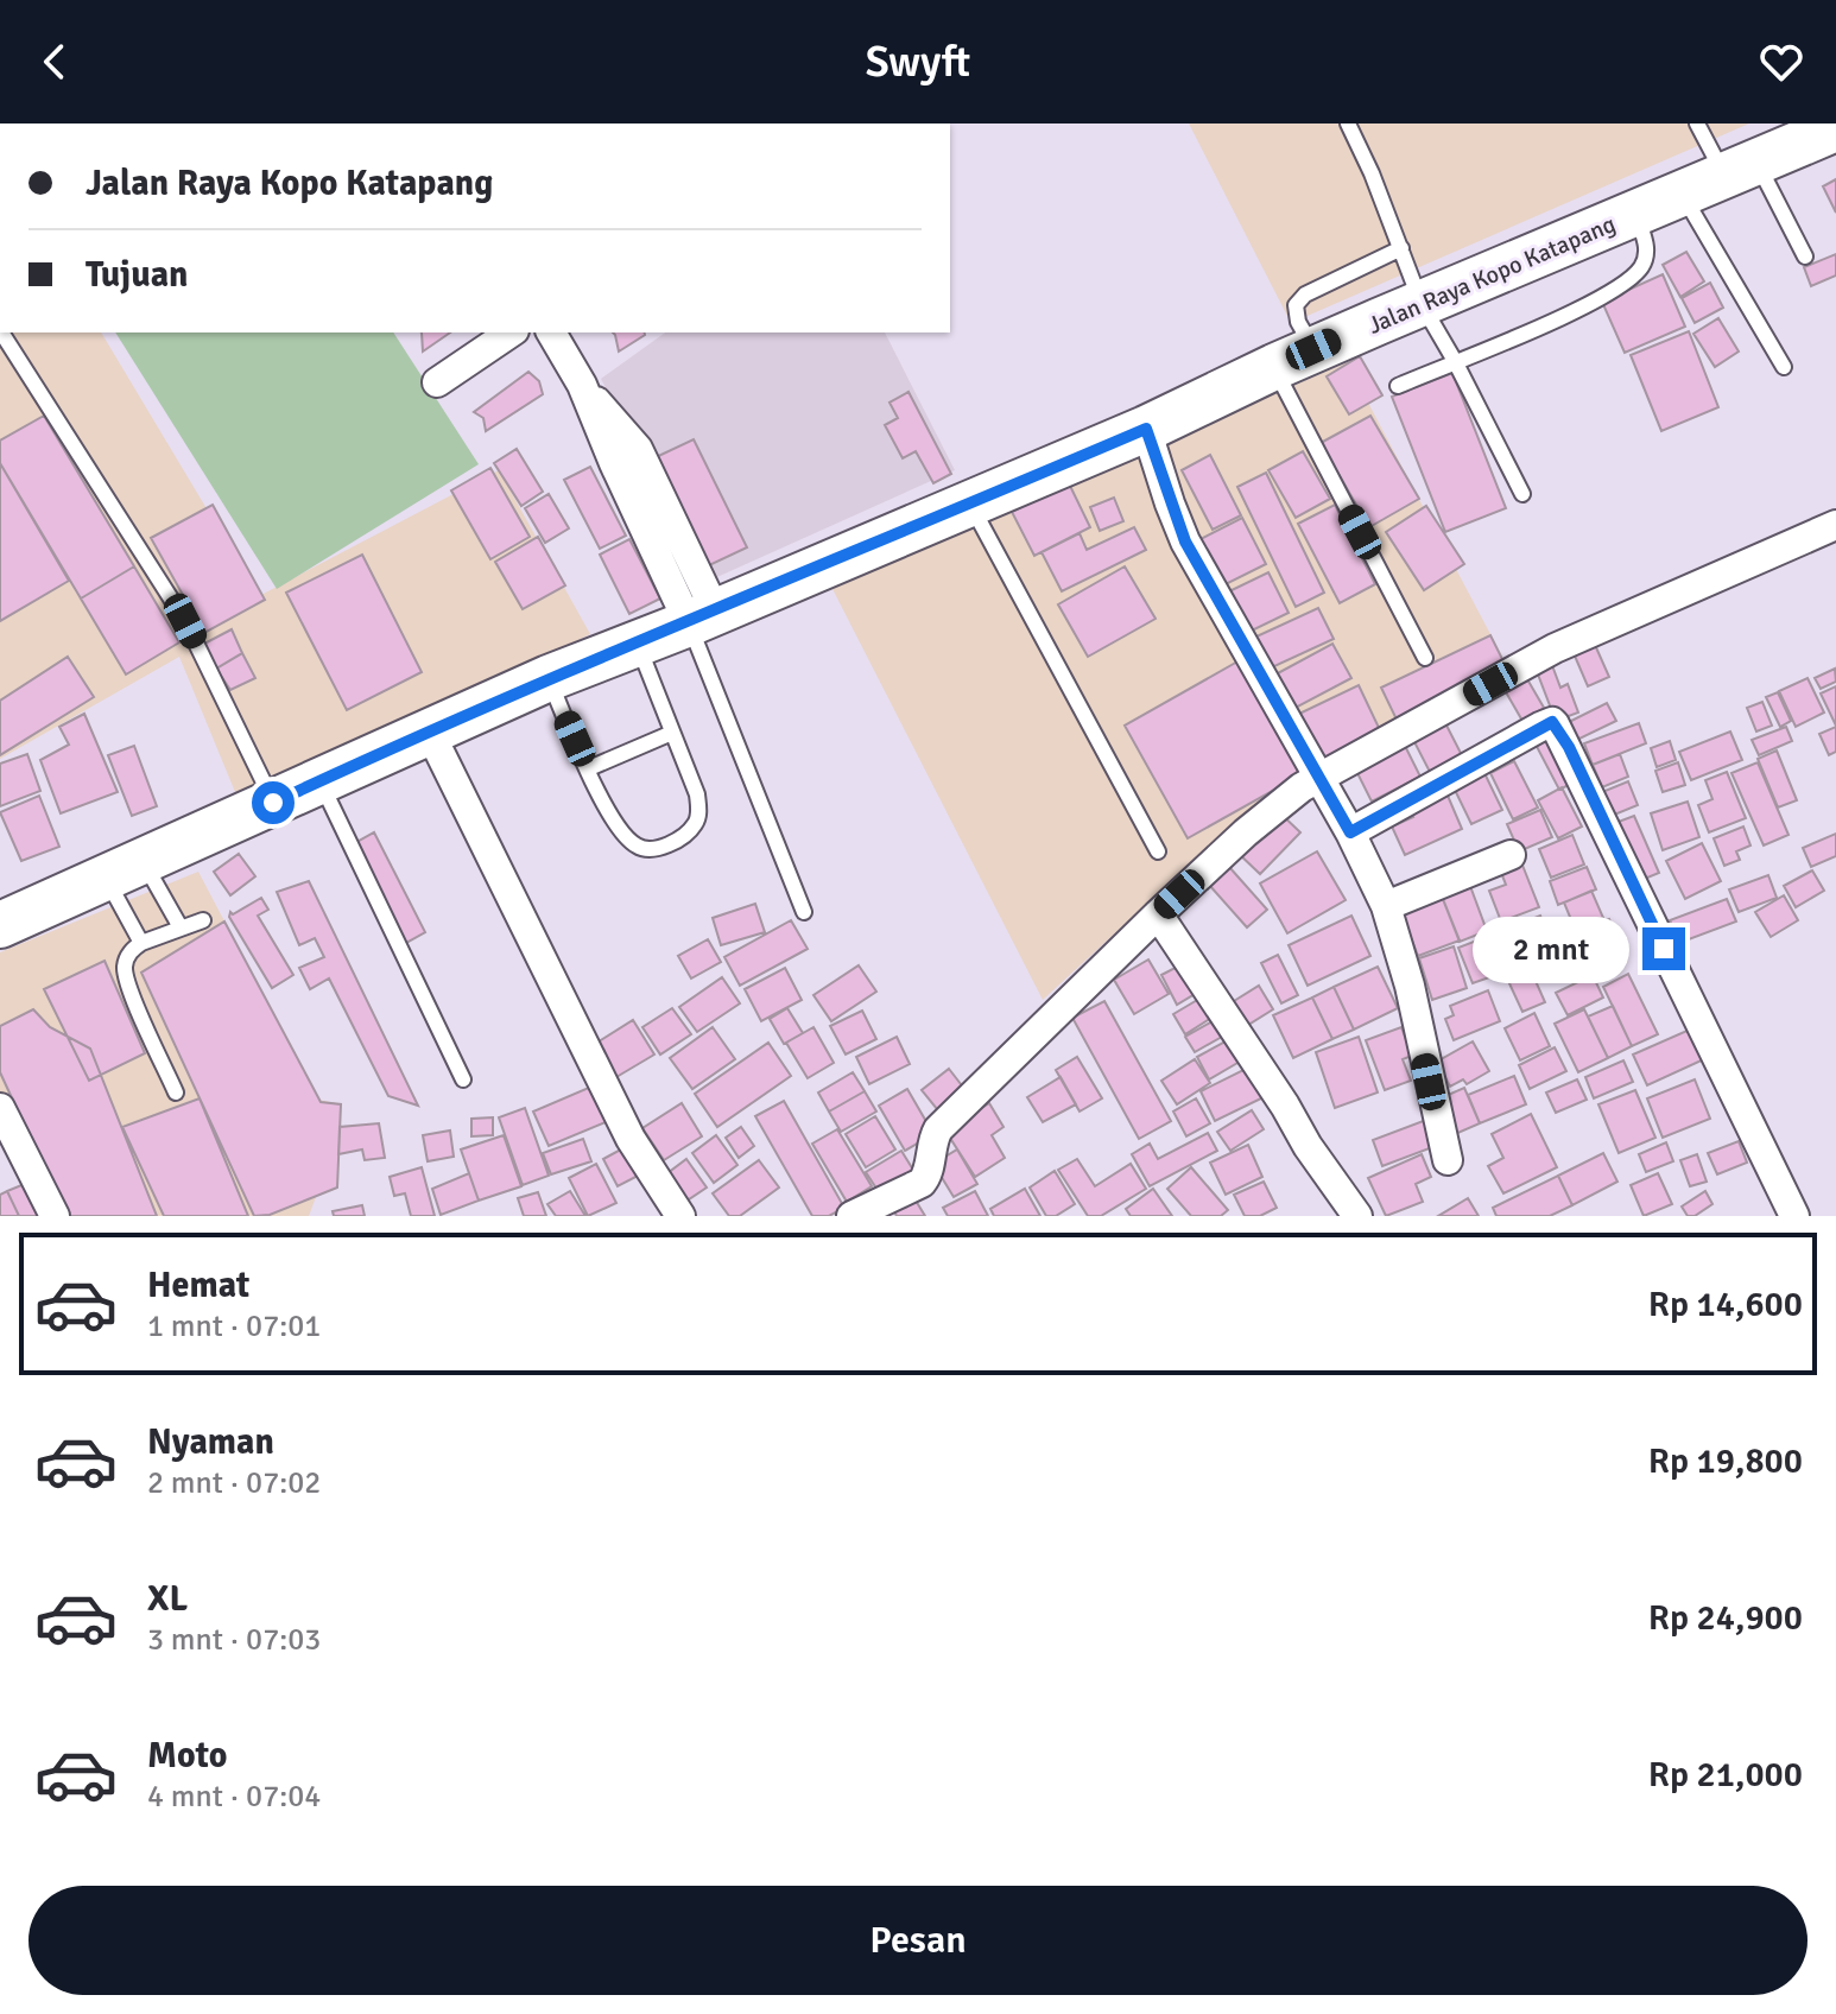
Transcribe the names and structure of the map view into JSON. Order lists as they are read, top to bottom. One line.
{"streets":{"main road":["Jalan Raya Kopo Katapang"]},"page":{"header":"Swyft","banner":["Jalan Raya Kopo Katapang","Tujuan"],"bubble":"2 mnt","list":[{"name":"Hemat","note":"1 mnt · 07:01","value":"Rp 14,600"},{"name":"Nyaman","note":"2 mnt · 07:02","value":"Rp 19,800"},{"name":"XL","note":"3 mnt · 07:03","value":"Rp 24,900"},{"name":"Moto","note":"4 mnt · 07:04","value":"Rp 21,000"}],"buttons":"Pesan"}}
